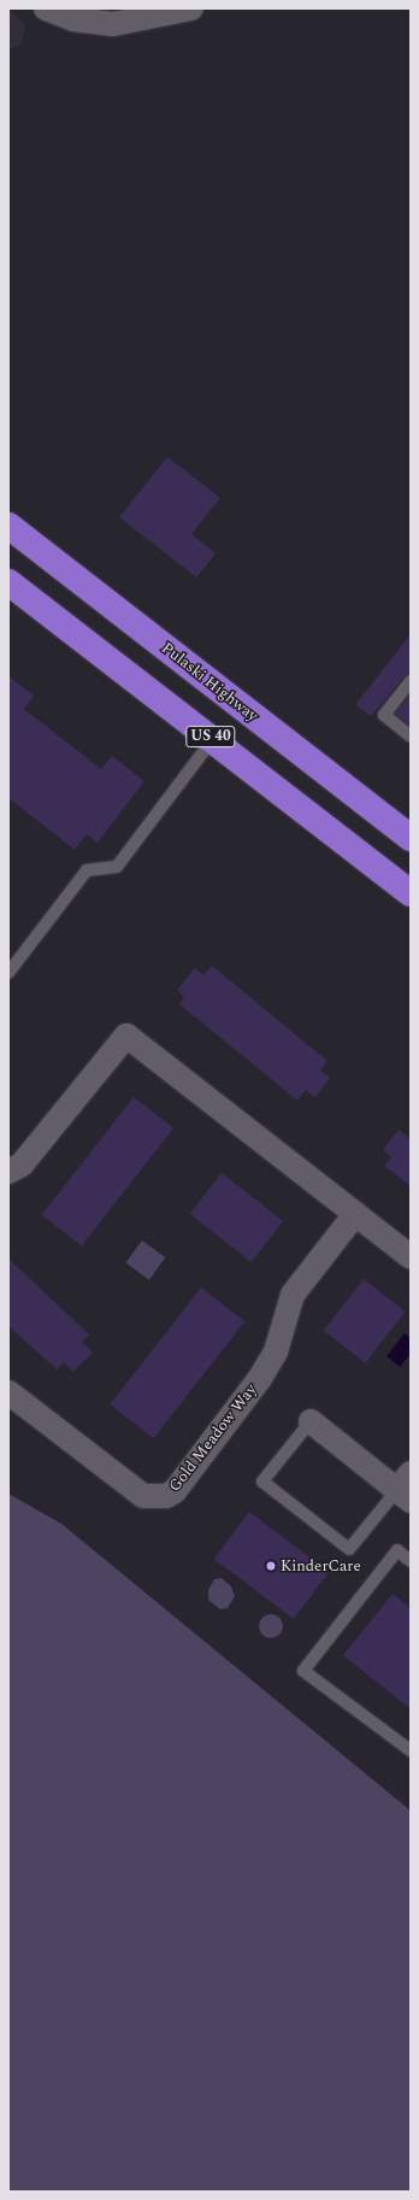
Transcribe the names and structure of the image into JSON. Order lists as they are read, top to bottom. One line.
{"streets":{"highway":["Pulaski Highway","US 40"],"street":["Gold Meadow Way"]},"places":["KinderCare"]}
